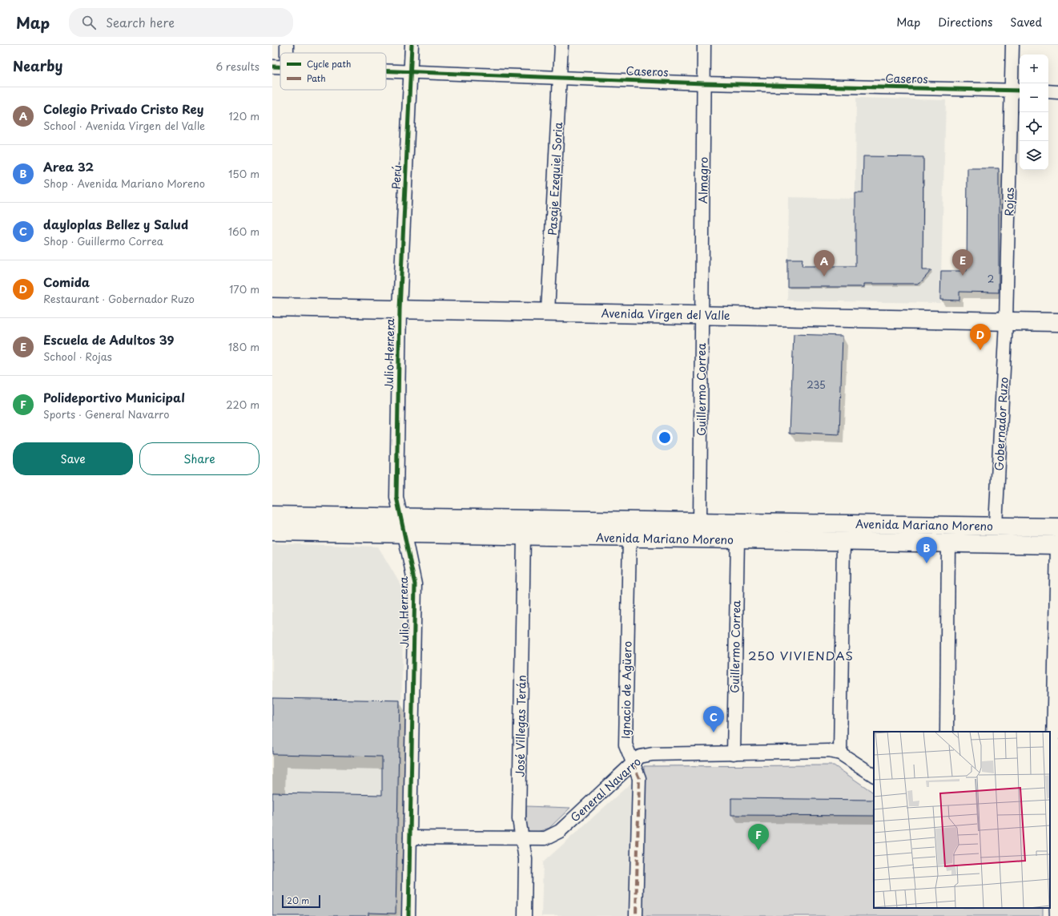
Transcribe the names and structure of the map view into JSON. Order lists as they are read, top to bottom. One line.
{"streets":{"main road":["Avenida Virgen del Valle","Avenida Mariano Moreno"],"street":["Caseros","Perú","Pasaje Ezequiel Soria","Almagro","Rojas","Julio Herrera","Guillermo Correa","Gobernador Ruzo","Ignacio de Agüero","José Villegas Terán","General Navarro"]},"crossings":[["Caseros","Perú"],["Caseros","Pasaje Ezequiel Soria"],["Caseros","Almagro"],["Caseros","Rojas"],["Perú","Avenida Virgen del Valle"],["Perú","Julio Herrera"],["Pasaje Ezequiel Soria","Avenida Virgen del Valle"],["Almagro","Avenida Virgen del Valle"],["Almagro","Guillermo Correa"],["Rojas","Avenida Virgen del Valle"],["Rojas","Gobernador Ruzo"],["Avenida Virgen del Valle","Julio Herrera"],["Avenida Virgen del Valle","Guillermo Correa"],["Avenida Virgen del Valle","Gobernador Ruzo"],["Julio Herrera","Avenida Mariano Moreno"],["Julio Herrera","General Navarro"],["Guillermo Correa","Avenida Mariano Moreno"],["Guillermo Correa","General Navarro"],["Gobernador Ruzo","Avenida Mariano Moreno"],["Avenida Mariano Moreno","Ignacio de Agüero"],["Avenida Mariano Moreno","José Villegas Terán"],["Ignacio de Agüero","General Navarro"],["José Villegas Terán","General Navarro"]],"districts":["250 VIVIENDAS"],"house_numbers":["2","235"],"legend":["Cycle path","Path"],"scale_bar":"20 m","page":{"header":"Map","search":"Search here","nav":["Map","Directions","Saved"],"heading":["Nearby","6 results"],"map_buttons":["+","−"],"list":[{"mark":"A","name":"Colegio Privado Cristo Rey","note":"School · Avenida Virgen del Valle","value":"120 m"},{"mark":"B","name":"Area 32","note":"Shop · Avenida Mariano Moreno","value":"150 m"},{"mark":"C","name":"dayloplas Bellez y Salud","note":"Shop · Guillermo Correa","value":"160 m"},{"mark":"D","name":"Comida","note":"Restaurant · Gobernador Ruzo","value":"170 m"},{"mark":"E","name":"Escuela de Adultos 39","note":"School · Rojas","value":"180 m"},{"mark":"F","name":"Polideportivo Municipal","note":"Sports · General Navarro","value":"220 m"}],"pins":["E","A","D","B","C","F"],"buttons":["Save","Share"],"scale":"20 m"}}
